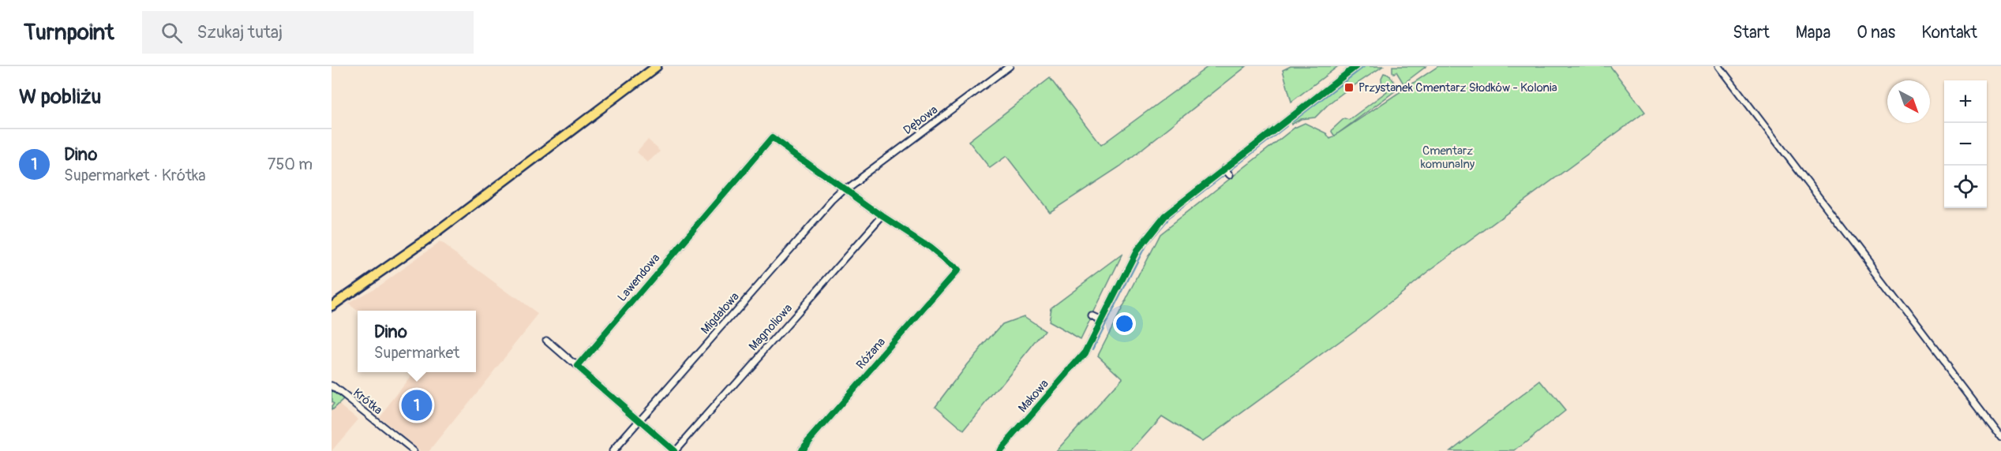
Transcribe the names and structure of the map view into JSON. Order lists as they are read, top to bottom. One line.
{"streets":{"street":["Dębowa","Lawendowa","Migdałowa","Magnoliowa","Różana","Makowa","Krótka"]},"crossings":[["Dębowa","Lawendowa"],["Dębowa","Migdałowa"],["Lawendowa","Migdałowa"],["Magnoliowa","Różana"]],"parks":["Cmentarz komunalny"],"places":{"transit":["Przystanek Cmentarz Słodków - Kolonia"]},"north":"bottom right","page":{"header":"Turnpoint","search":"Szukaj tutaj","nav":["Start","Mapa","O nas","Kontakt"],"heading":"W pobliżu","map_buttons":["+","−"],"list":[{"mark":"1","name":"Dino","note":"Supermarket · Krótka","value":"750 m"}],"popup":["Dino","Supermarket"],"pins":"1"}}
